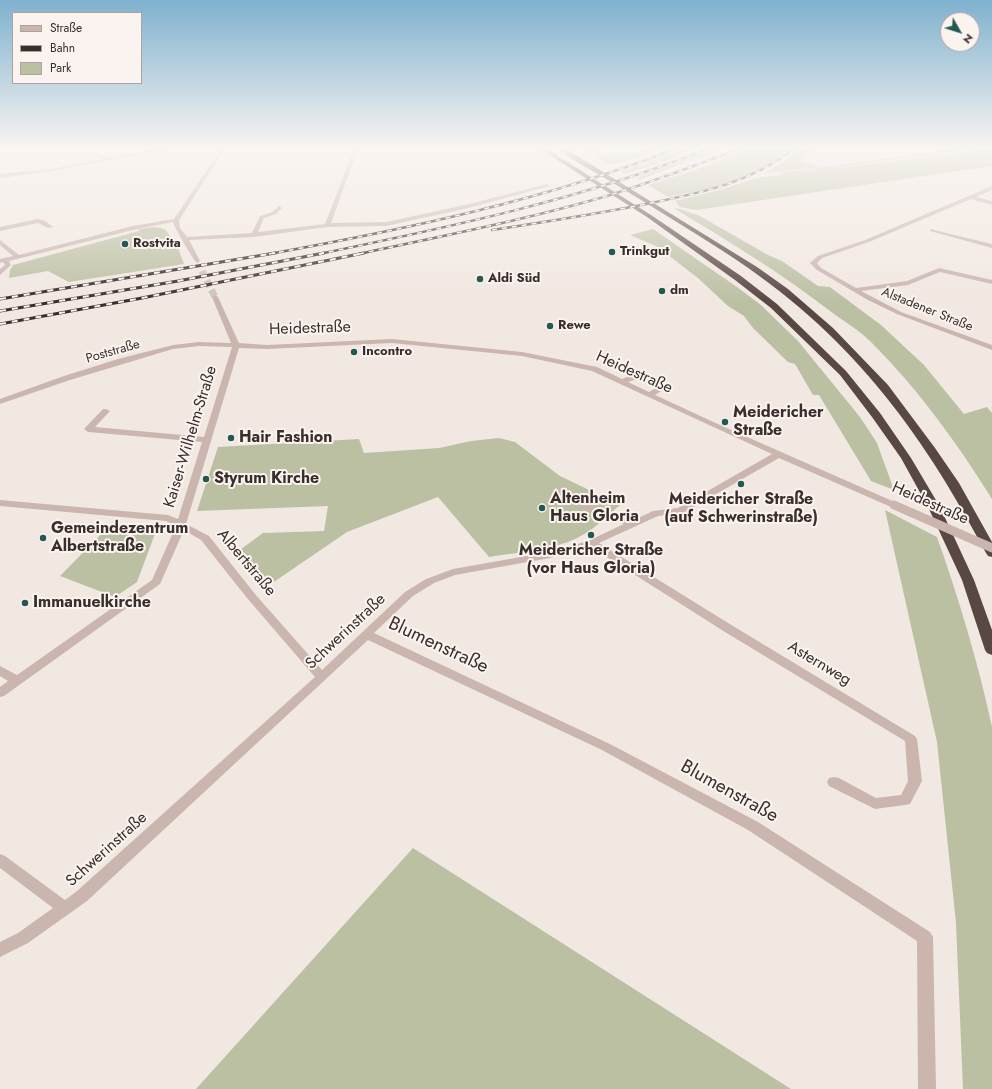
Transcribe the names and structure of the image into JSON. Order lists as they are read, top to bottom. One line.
{"streets":{"street":["Alstadener Straße","Heidestraße","Poststraße","Kaiser-Wilhelm-Straße","Albertstraße","Schwerinstraße","Blumenstraße","Asternweg"]},"crossings":[["Heidestraße","Poststraße"],["Heidestraße","Kaiser-Wilhelm-Straße"],["Heidestraße","Schwerinstraße"],["Poststraße","Kaiser-Wilhelm-Straße"],["Kaiser-Wilhelm-Straße","Albertstraße"],["Albertstraße","Schwerinstraße"],["Schwerinstraße","Blumenstraße"],["Schwerinstraße","Asternweg"]],"places":["Rostvita","Trinkgut","Aldi Süd","dm","Rewe","Incontro","Meidericher Straße","Hair Fashion","Styrum Kirche","Meidericher Straße (auf Schwerinstraße)","Altenheim Haus Gloria","Meidericher Straße (vor Haus Gloria)","Gemeindezentrum Albertstraße","Immanuelkirche"],"legend":["Straße","Bahn","Park"],"north":"bottom right"}
